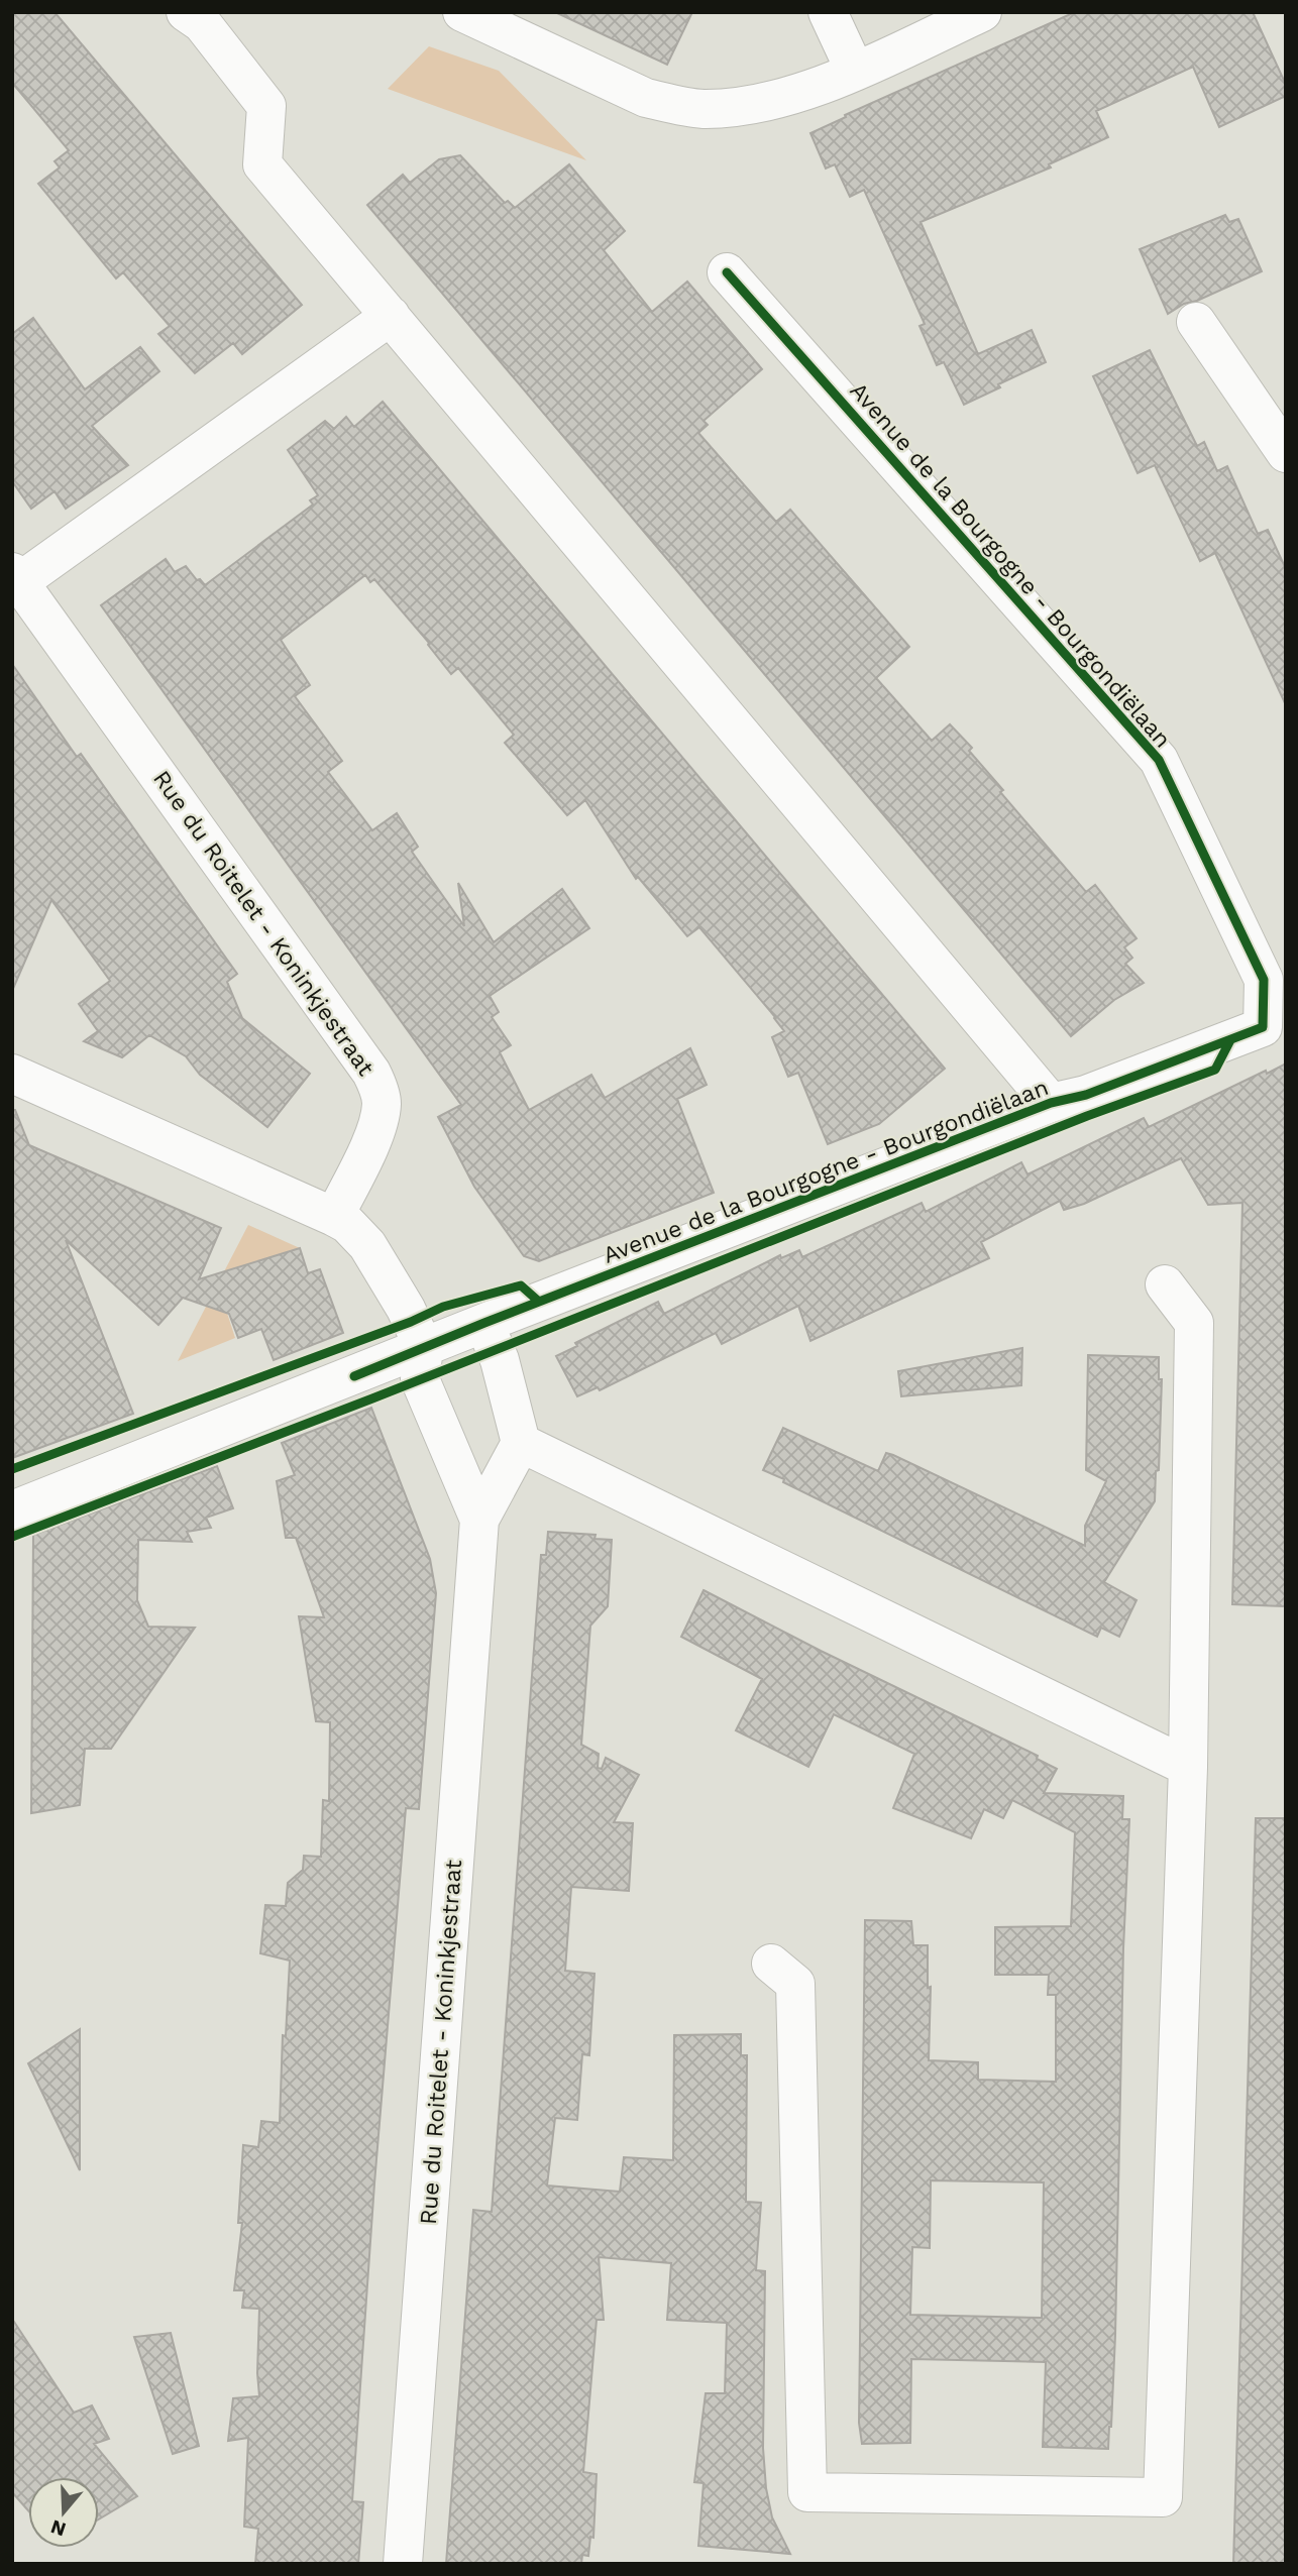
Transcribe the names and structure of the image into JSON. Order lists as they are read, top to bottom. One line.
{"streets":{"street":["Avenue de la Bourgogne - Bourgondiëlaan","Rue du Roitelet - Koninkjestraat"]},"crossings":[["Avenue de la Bourgogne - Bourgondiëlaan","Rue du Roitelet - Koninkjestraat"]],"north":"bottom"}
